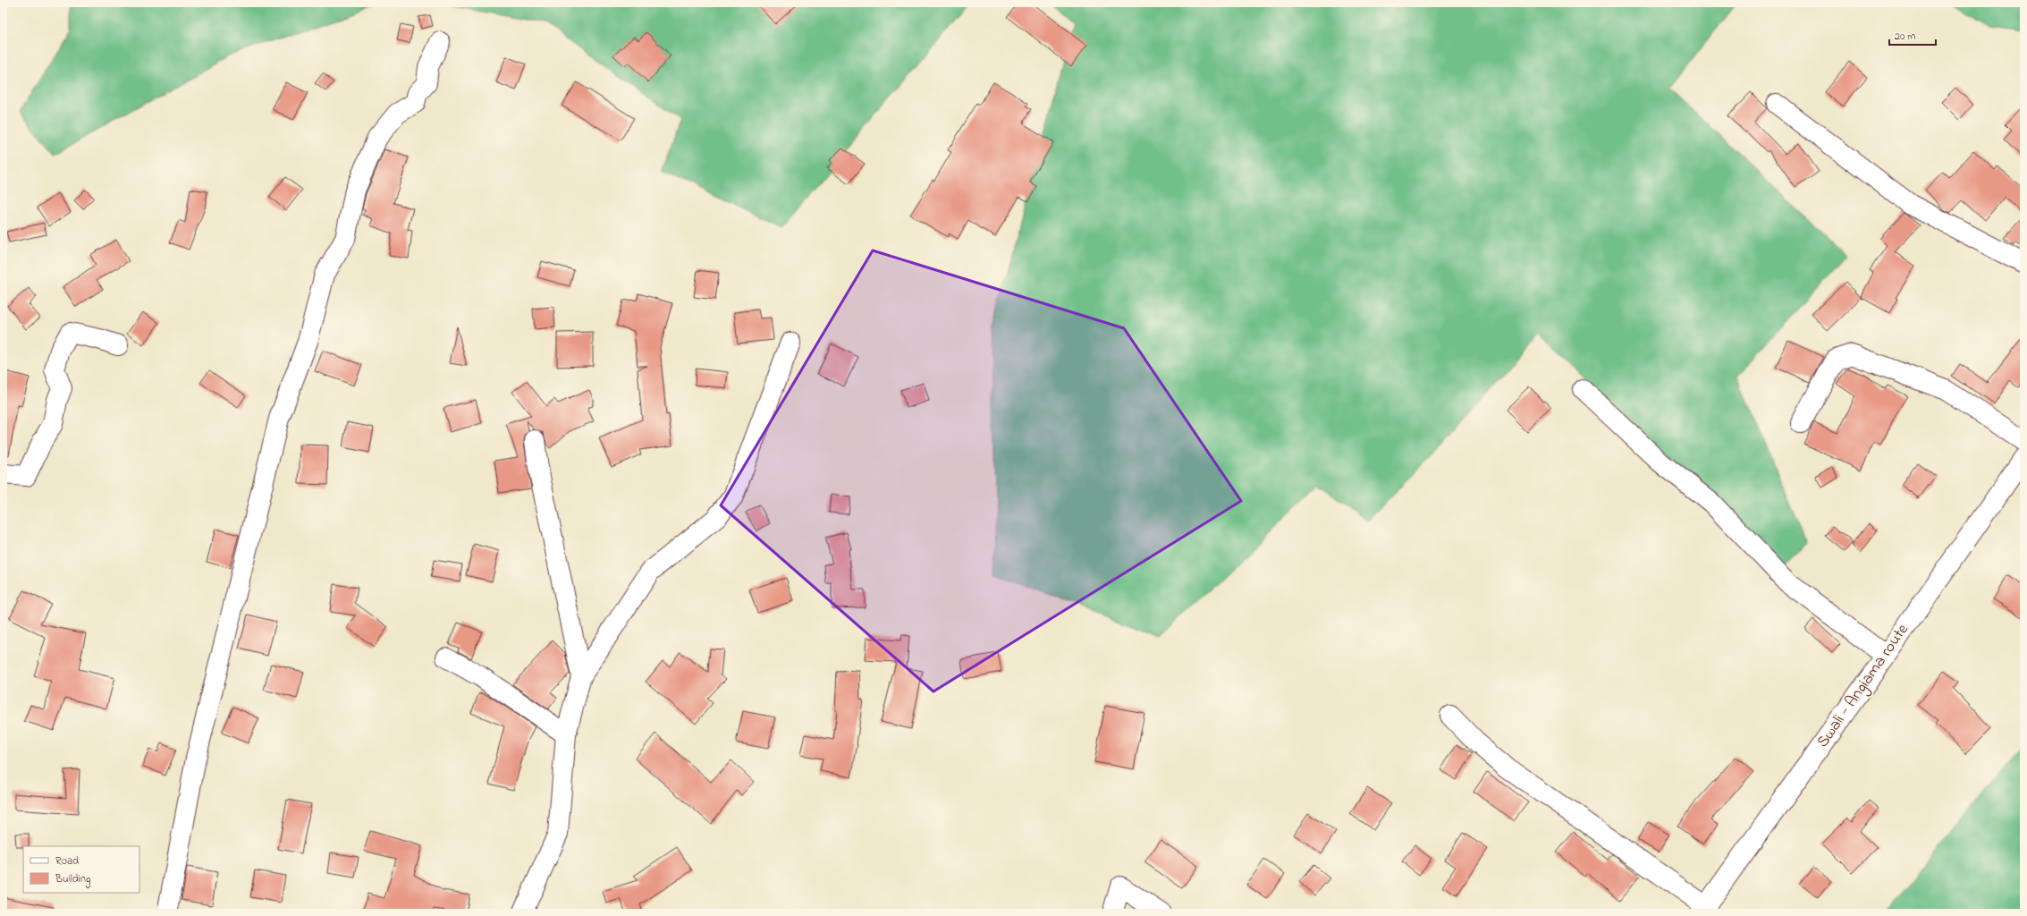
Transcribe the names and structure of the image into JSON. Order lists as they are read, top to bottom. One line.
{"streets":{"street":["Swali - Angiama route"]},"legend":["Road","Building"],"scale_bar":"20 m"}
